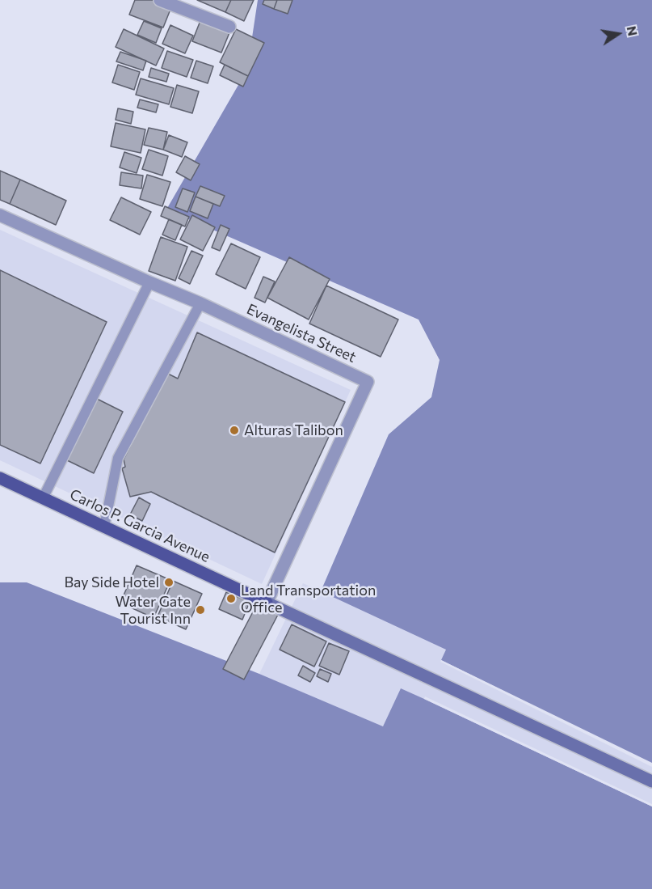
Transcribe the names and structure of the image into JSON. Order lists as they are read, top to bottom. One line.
{"streets":{"main road":["Carlos P. Garcia Avenue"],"street":["Evangelista Street"]},"crossings":[["Evangelista Street","Carlos P. Garcia Avenue"]],"places":["Alturas Talibon","Bay Side Hotel","Land Transportation Office","Water Gate Tourist Inn"],"north":"right"}
